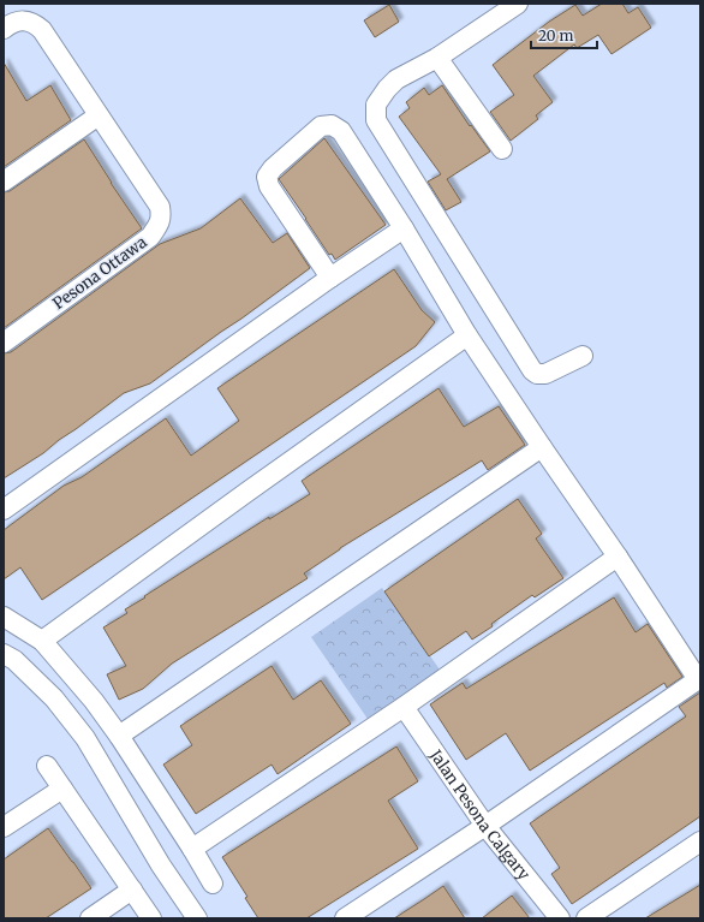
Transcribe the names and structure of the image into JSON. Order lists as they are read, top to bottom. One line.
{"streets":{"street":["Pesona Ottawa","Jalan Pesona Calgary"]},"scale_bar":"20 m"}
